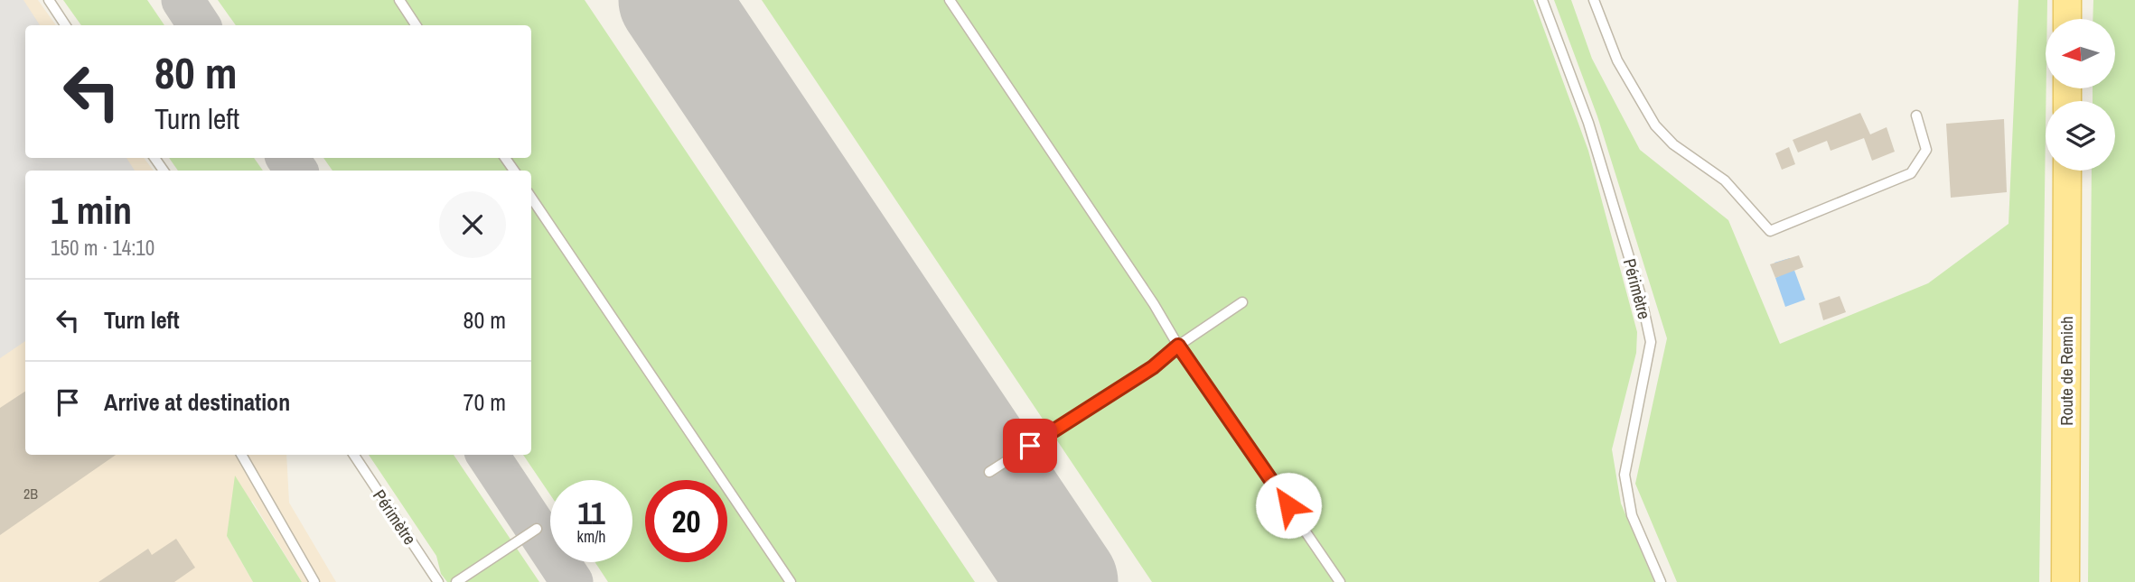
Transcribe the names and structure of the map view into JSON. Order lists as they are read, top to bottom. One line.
{"streets":{"main road":["Route de Remich"],"lane":["Périmètre"]},"house_numbers":["2B"],"north":"left","page":{"turn":["80 m","Turn left"],"heading":["1 min","150 m · 14:10"],"list":[{"name":"Turn left","value":"80 m"},{"name":"Arrive at destination","value":"70 m"}],"speed":"11 km/h","limit":"20"}}
